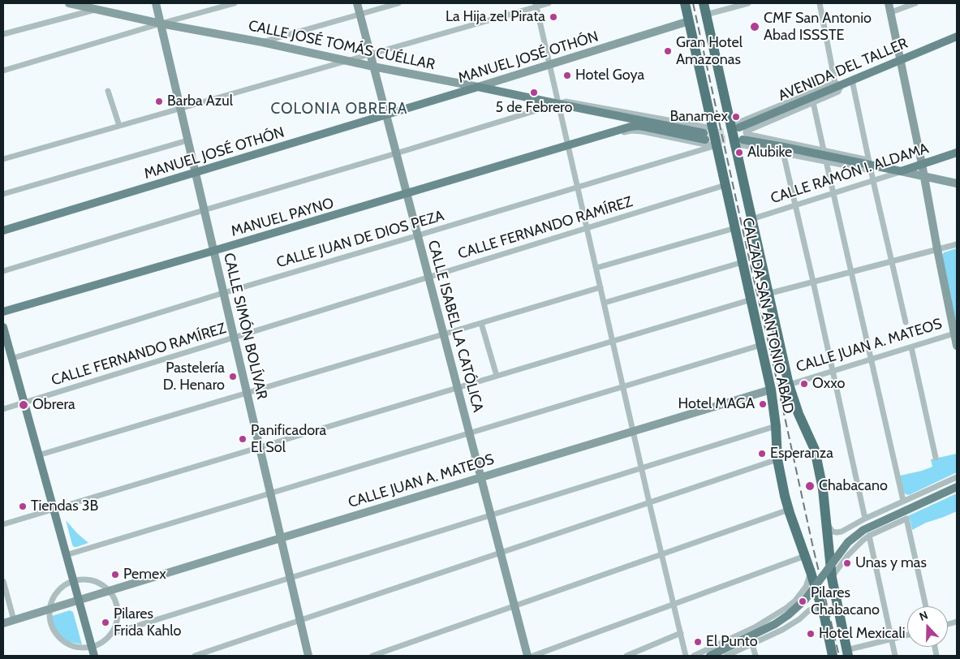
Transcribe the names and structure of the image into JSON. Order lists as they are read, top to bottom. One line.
{"streets":{"highway":["CALZADA SAN ANTONIO ABAD"],"main road":["CALLE JOSÉ TOMÁS CUÉLLAR","MANUEL JOSÉ OTHÓN","AVENIDA DEL TALLER","CALLE RAMÓN I. ALDAMA","MANUEL PAYNO"],"street":["CALLE FERNANDO RAMÍREZ","CALLE JUAN DE DIOS PEZA","CALLE SIMÓN BOLÍVAR","CALLE ISABEL LA CATÓLICA","CALLE JUAN A. MATEOS"]},"crossings":[["CALLE JOSÉ TOMÁS CUÉLLAR","MANUEL JOSÉ OTHÓN"],["CALLE JOSÉ TOMÁS CUÉLLAR","CALZADA SAN ANTONIO ABAD"],["CALLE JOSÉ TOMÁS CUÉLLAR","CALLE SIMÓN BOLÍVAR"],["CALLE JOSÉ TOMÁS CUÉLLAR","CALLE ISABEL LA CATÓLICA"],["MANUEL JOSÉ OTHÓN","CALZADA SAN ANTONIO ABAD"],["MANUEL JOSÉ OTHÓN","CALLE SIMÓN BOLÍVAR"],["MANUEL JOSÉ OTHÓN","CALLE ISABEL LA CATÓLICA"],["AVENIDA DEL TALLER","CALZADA SAN ANTONIO ABAD"],["CALLE RAMÓN I. ALDAMA","CALZADA SAN ANTONIO ABAD"],["MANUEL PAYNO","CALLE SIMÓN BOLÍVAR"],["MANUEL PAYNO","CALLE ISABEL LA CATÓLICA"],["CALLE FERNANDO RAMÍREZ","CALZADA SAN ANTONIO ABAD"],["CALLE FERNANDO RAMÍREZ","CALLE SIMÓN BOLÍVAR"],["CALLE FERNANDO RAMÍREZ","CALLE ISABEL LA CATÓLICA"],["CALLE JUAN DE DIOS PEZA","CALZADA SAN ANTONIO ABAD"],["CALLE JUAN DE DIOS PEZA","CALLE SIMÓN BOLÍVAR"],["CALLE JUAN DE DIOS PEZA","CALLE ISABEL LA CATÓLICA"],["CALZADA SAN ANTONIO ABAD","CALLE JUAN A. MATEOS"],["CALLE SIMÓN BOLÍVAR","CALLE JUAN A. MATEOS"],["CALLE ISABEL LA CATÓLICA","CALLE JUAN A. MATEOS"]],"districts":["COLONIA OBRERA"],"places":["La Hija zel Pirata","CMF San Antonio Abad ISSSTE","Gran Hotel Amazonas","Hotel Goya","5 de Febrero","Barba Azul","Banamex","Alubike","Pastelería D. Henaro","Oxxo","Hotel MAGA","Obrera","Panificadora El Sol","Esperanza","Chabacano","Tiendas 3B","Unas y mas","Pemex","Pilares Chabacano","Pilares Frida Kahlo","Hotel Mexicali","El Punto"],"north":"top"}
